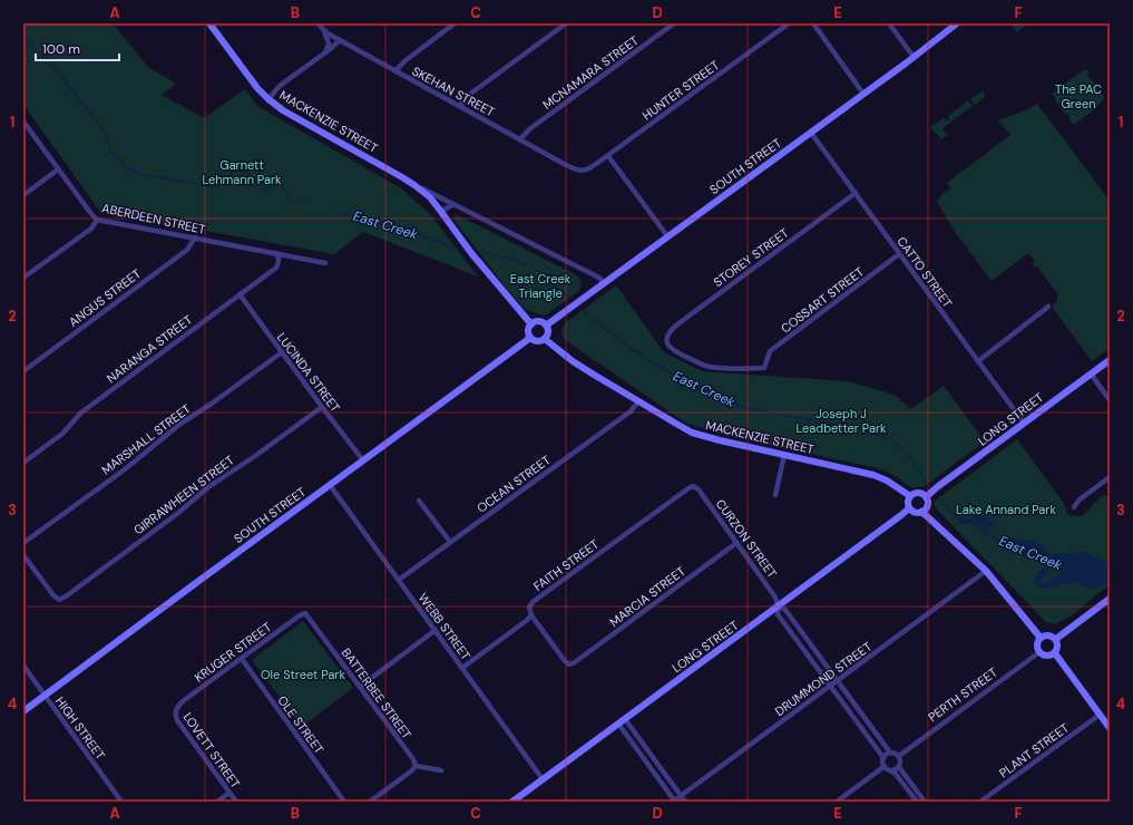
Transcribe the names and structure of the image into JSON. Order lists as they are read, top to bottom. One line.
{"streets":{"street":["MCNAMARA STREET","HUNTER STREET","SKEHAN STREET","MACKENZIE STREET","SOUTH STREET","ABERDEEN STREET","STOREY STREET","CATTO STREET","ANGUS STREET","COSSART STREET","NARANGA STREET","LUCINDA STREET","LONG STREET","MARSHALL STREET","OCEAN STREET","GIRRAWHEEN STREET","CURZON STREET","FAITH STREET","MARCIA STREET","WEBB STREET","KRUGER STREET","DRUMMOND STREET","BATTERBEE STREET","PERTH STREET","OLE STREET","HIGH STREET","LOVETT STREET","PLANT STREET"]},"crossings":[["MCNAMARA STREET","SKEHAN STREET"],["HUNTER STREET","SKEHAN STREET"],["MACKENZIE STREET","SOUTH STREET"],["MACKENZIE STREET","LONG STREET"],["MACKENZIE STREET","OCEAN STREET"],["SOUTH STREET","CATTO STREET"],["SOUTH STREET","LUCINDA STREET"],["SOUTH STREET","WEBB STREET"],["SOUTH STREET","HIGH STREET"],["ABERDEEN STREET","ANGUS STREET"],["ABERDEEN STREET","NARANGA STREET"],["STOREY STREET","CATTO STREET"],["STOREY STREET","COSSART STREET"],["CATTO STREET","COSSART STREET"],["CATTO STREET","LONG STREET"],["NARANGA STREET","LUCINDA STREET"],["LUCINDA STREET","MARSHALL STREET"],["LUCINDA STREET","GIRRAWHEEN STREET"],["LONG STREET","CURZON STREET"],["LONG STREET","WEBB STREET"],["OCEAN STREET","WEBB STREET"],["CURZON STREET","FAITH STREET"],["CURZON STREET","MARCIA STREET"],["CURZON STREET","DRUMMOND STREET"],["CURZON STREET","PERTH STREET"],["FAITH STREET","MARCIA STREET"],["FAITH STREET","WEBB STREET"],["KRUGER STREET","BATTERBEE STREET"],["KRUGER STREET","OLE STREET"],["KRUGER STREET","LOVETT STREET"]],"water":["East Creek"],"parks":["The PAC Green","Garnett Lehmann Park","East Creek Triangle","Joseph J Leadbetter Park","Lake Annand Park","Ole Street Park"],"scale_bar":"100 m","grid":{"columns":["A","B","C","D","E","F"],"rows":["1","2","3","4"]}}
